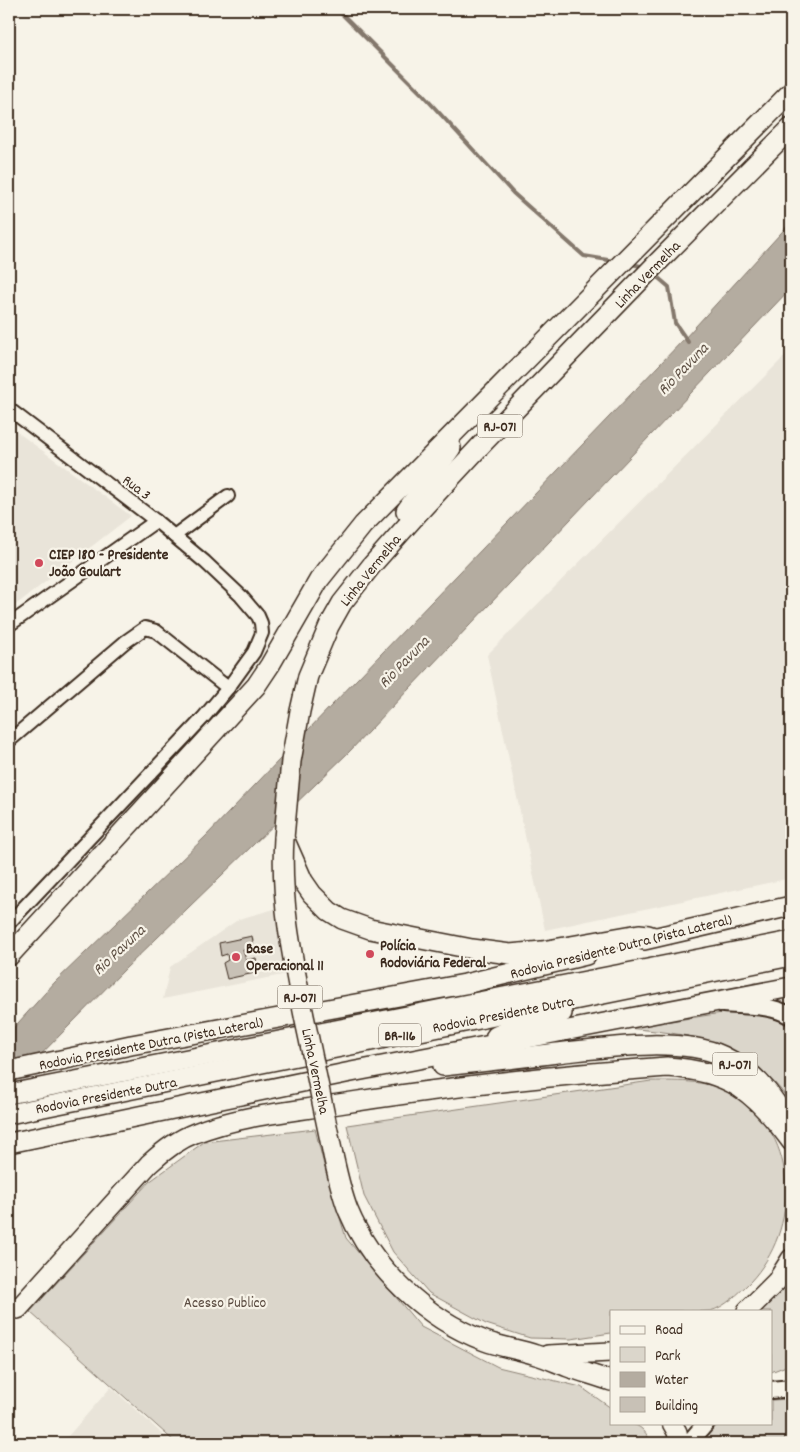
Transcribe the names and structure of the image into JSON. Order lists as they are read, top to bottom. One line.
{"streets":{"highway":["Linha Vermelha","RJ-071","Rodovia Presidente Dutra (Pista Lateral)","Rodovia Presidente Dutra","BR-116"],"street":["Rua 3"]},"crossings":[["Linha Vermelha","RJ-071"],["RJ-071","Rodovia Presidente Dutra (Pista Lateral)"],["RJ-071","BR-116"]],"water":["Rio Pavuna"],"parks":["Acesso Publico"],"places":["CIEP 180 - Presidente João Goulart","Polícia Rodoviária Federal","Base Operacional 11"],"legend":["Road","Park","Water","Building"]}
